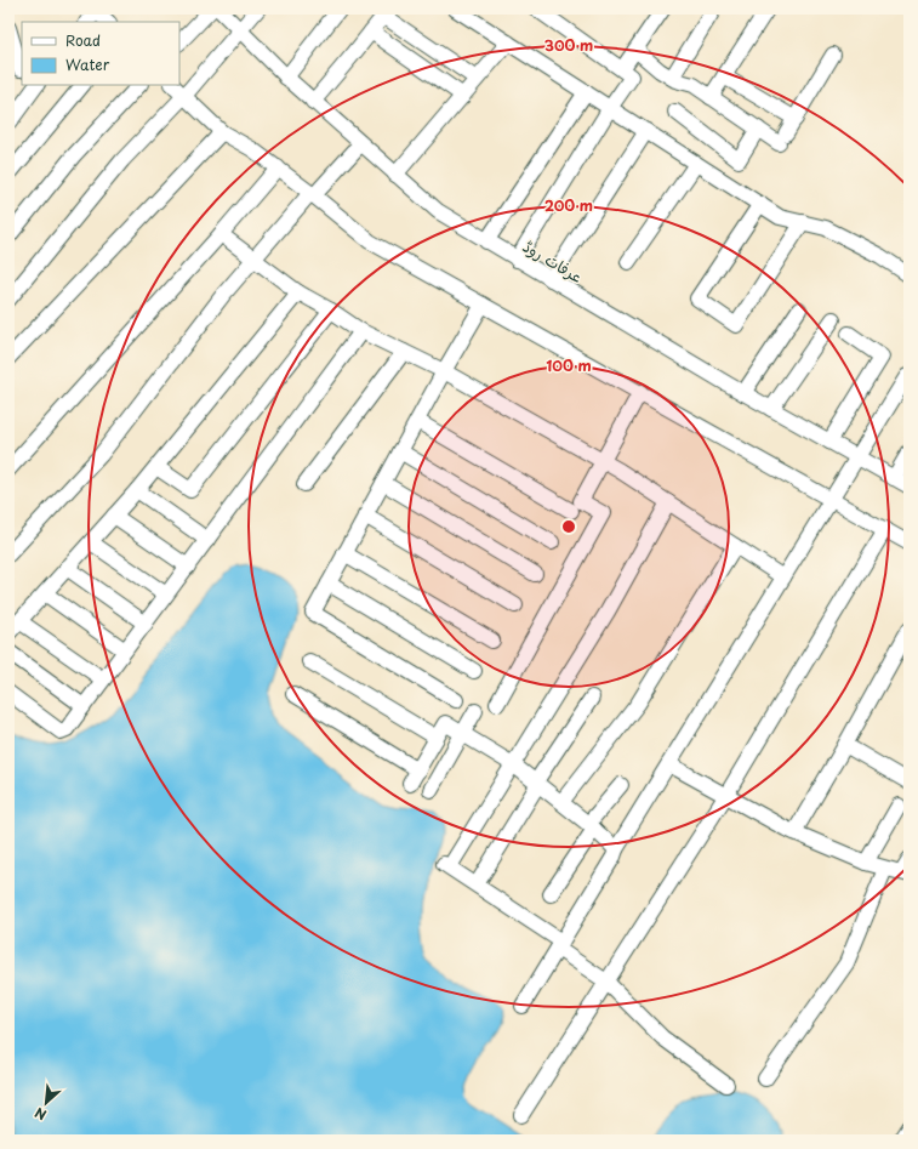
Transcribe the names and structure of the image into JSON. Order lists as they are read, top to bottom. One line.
{"streets":{"street":["عرفات روڈ"]},"legend":["Road","Water"],"north":"bottom left","rings":["300 m","200 m","100 m"]}
